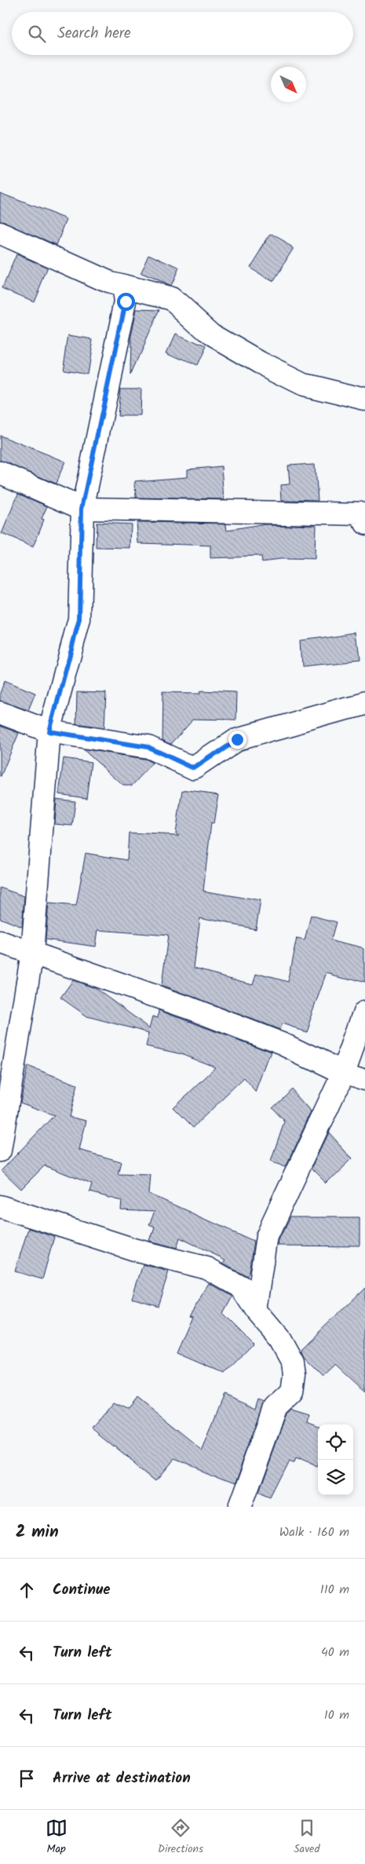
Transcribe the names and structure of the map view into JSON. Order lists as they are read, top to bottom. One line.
{"north":"bottom right","page":{"search":"Search here","heading":["2 min","Walk · 160 m"],"list":[["Continue","110 m"],["Turn left","40 m"],["Turn left","10 m"],"Arrive at destination"],"nav":["Map","Directions","Saved"]}}
